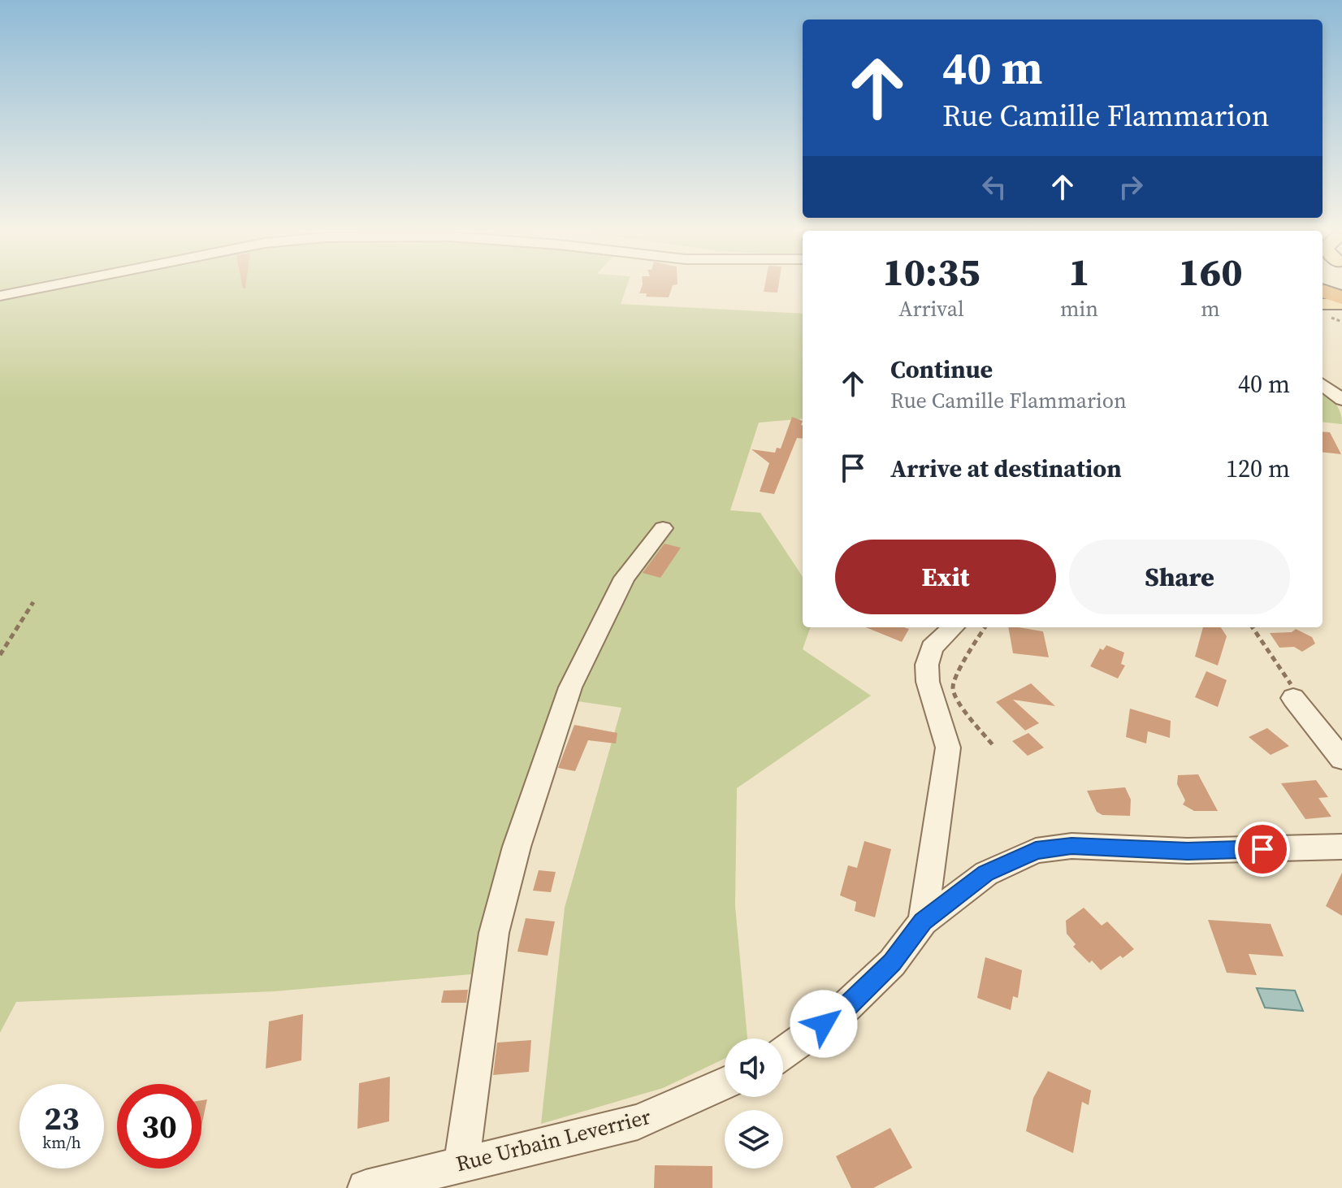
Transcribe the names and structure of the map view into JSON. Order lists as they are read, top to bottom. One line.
{"streets":{"street":["Rue Urbain Leverrier"]},"page":{"turn":["40 m","Rue Camille Flammarion"],"eta":["10:35","Arrival","1","min","160","m"],"list":[{"name":"Continue","note":"Rue Camille Flammarion","value":"40 m"},{"name":"Arrive at destination","value":"120 m"}],"buttons":["Exit","Share"],"speed":"23 km/h","limit":"30"}}
